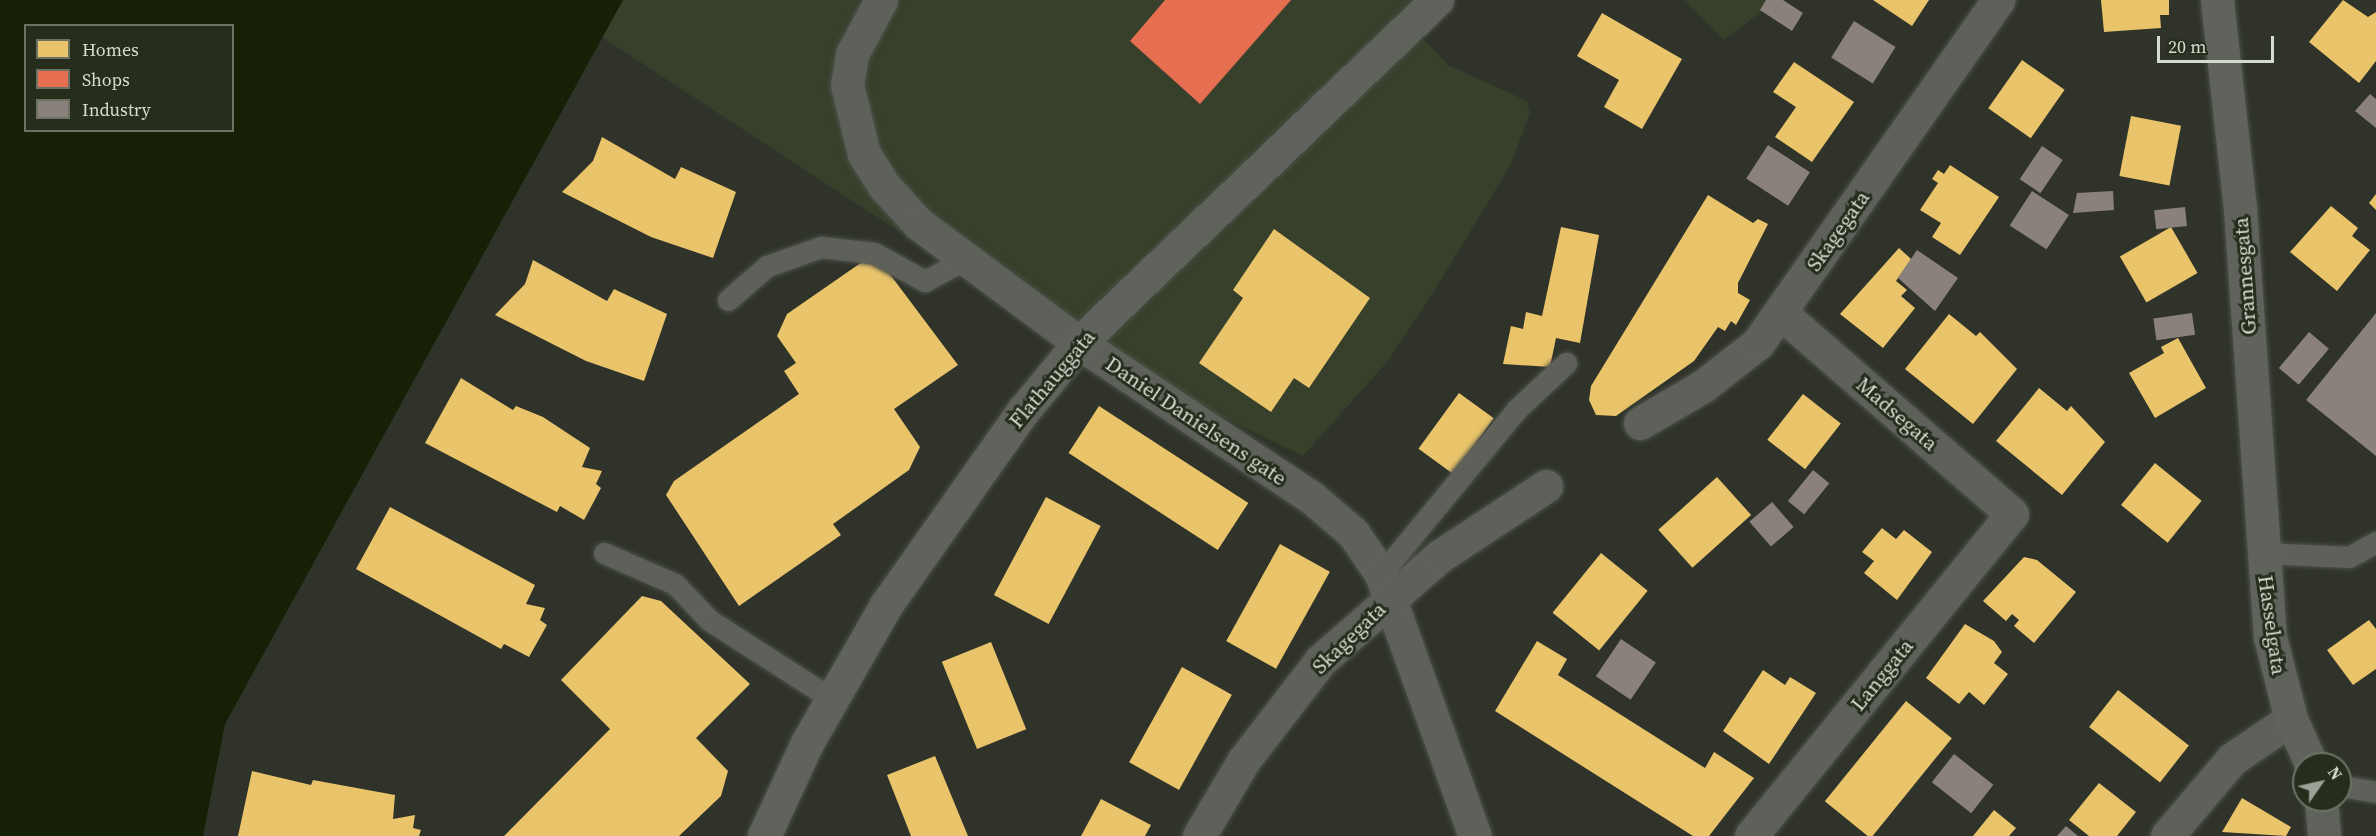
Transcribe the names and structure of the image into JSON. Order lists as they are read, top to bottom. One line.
{"streets":{"street":["Skagegata","Grannesgata","Flathauggata","Madsegata","Daniel Danielsens gate","Hasselgata","Langgata"]},"crossings":[["Skagegata","Madsegata"],["Skagegata","Daniel Danielsens gate"],["Grannesgata","Hasselgata"],["Flathauggata","Daniel Danielsens gate"],["Madsegata","Langgata"]],"legend":["Homes","Shops","Industry"],"scale_bar":"20 m","north":"top right"}
